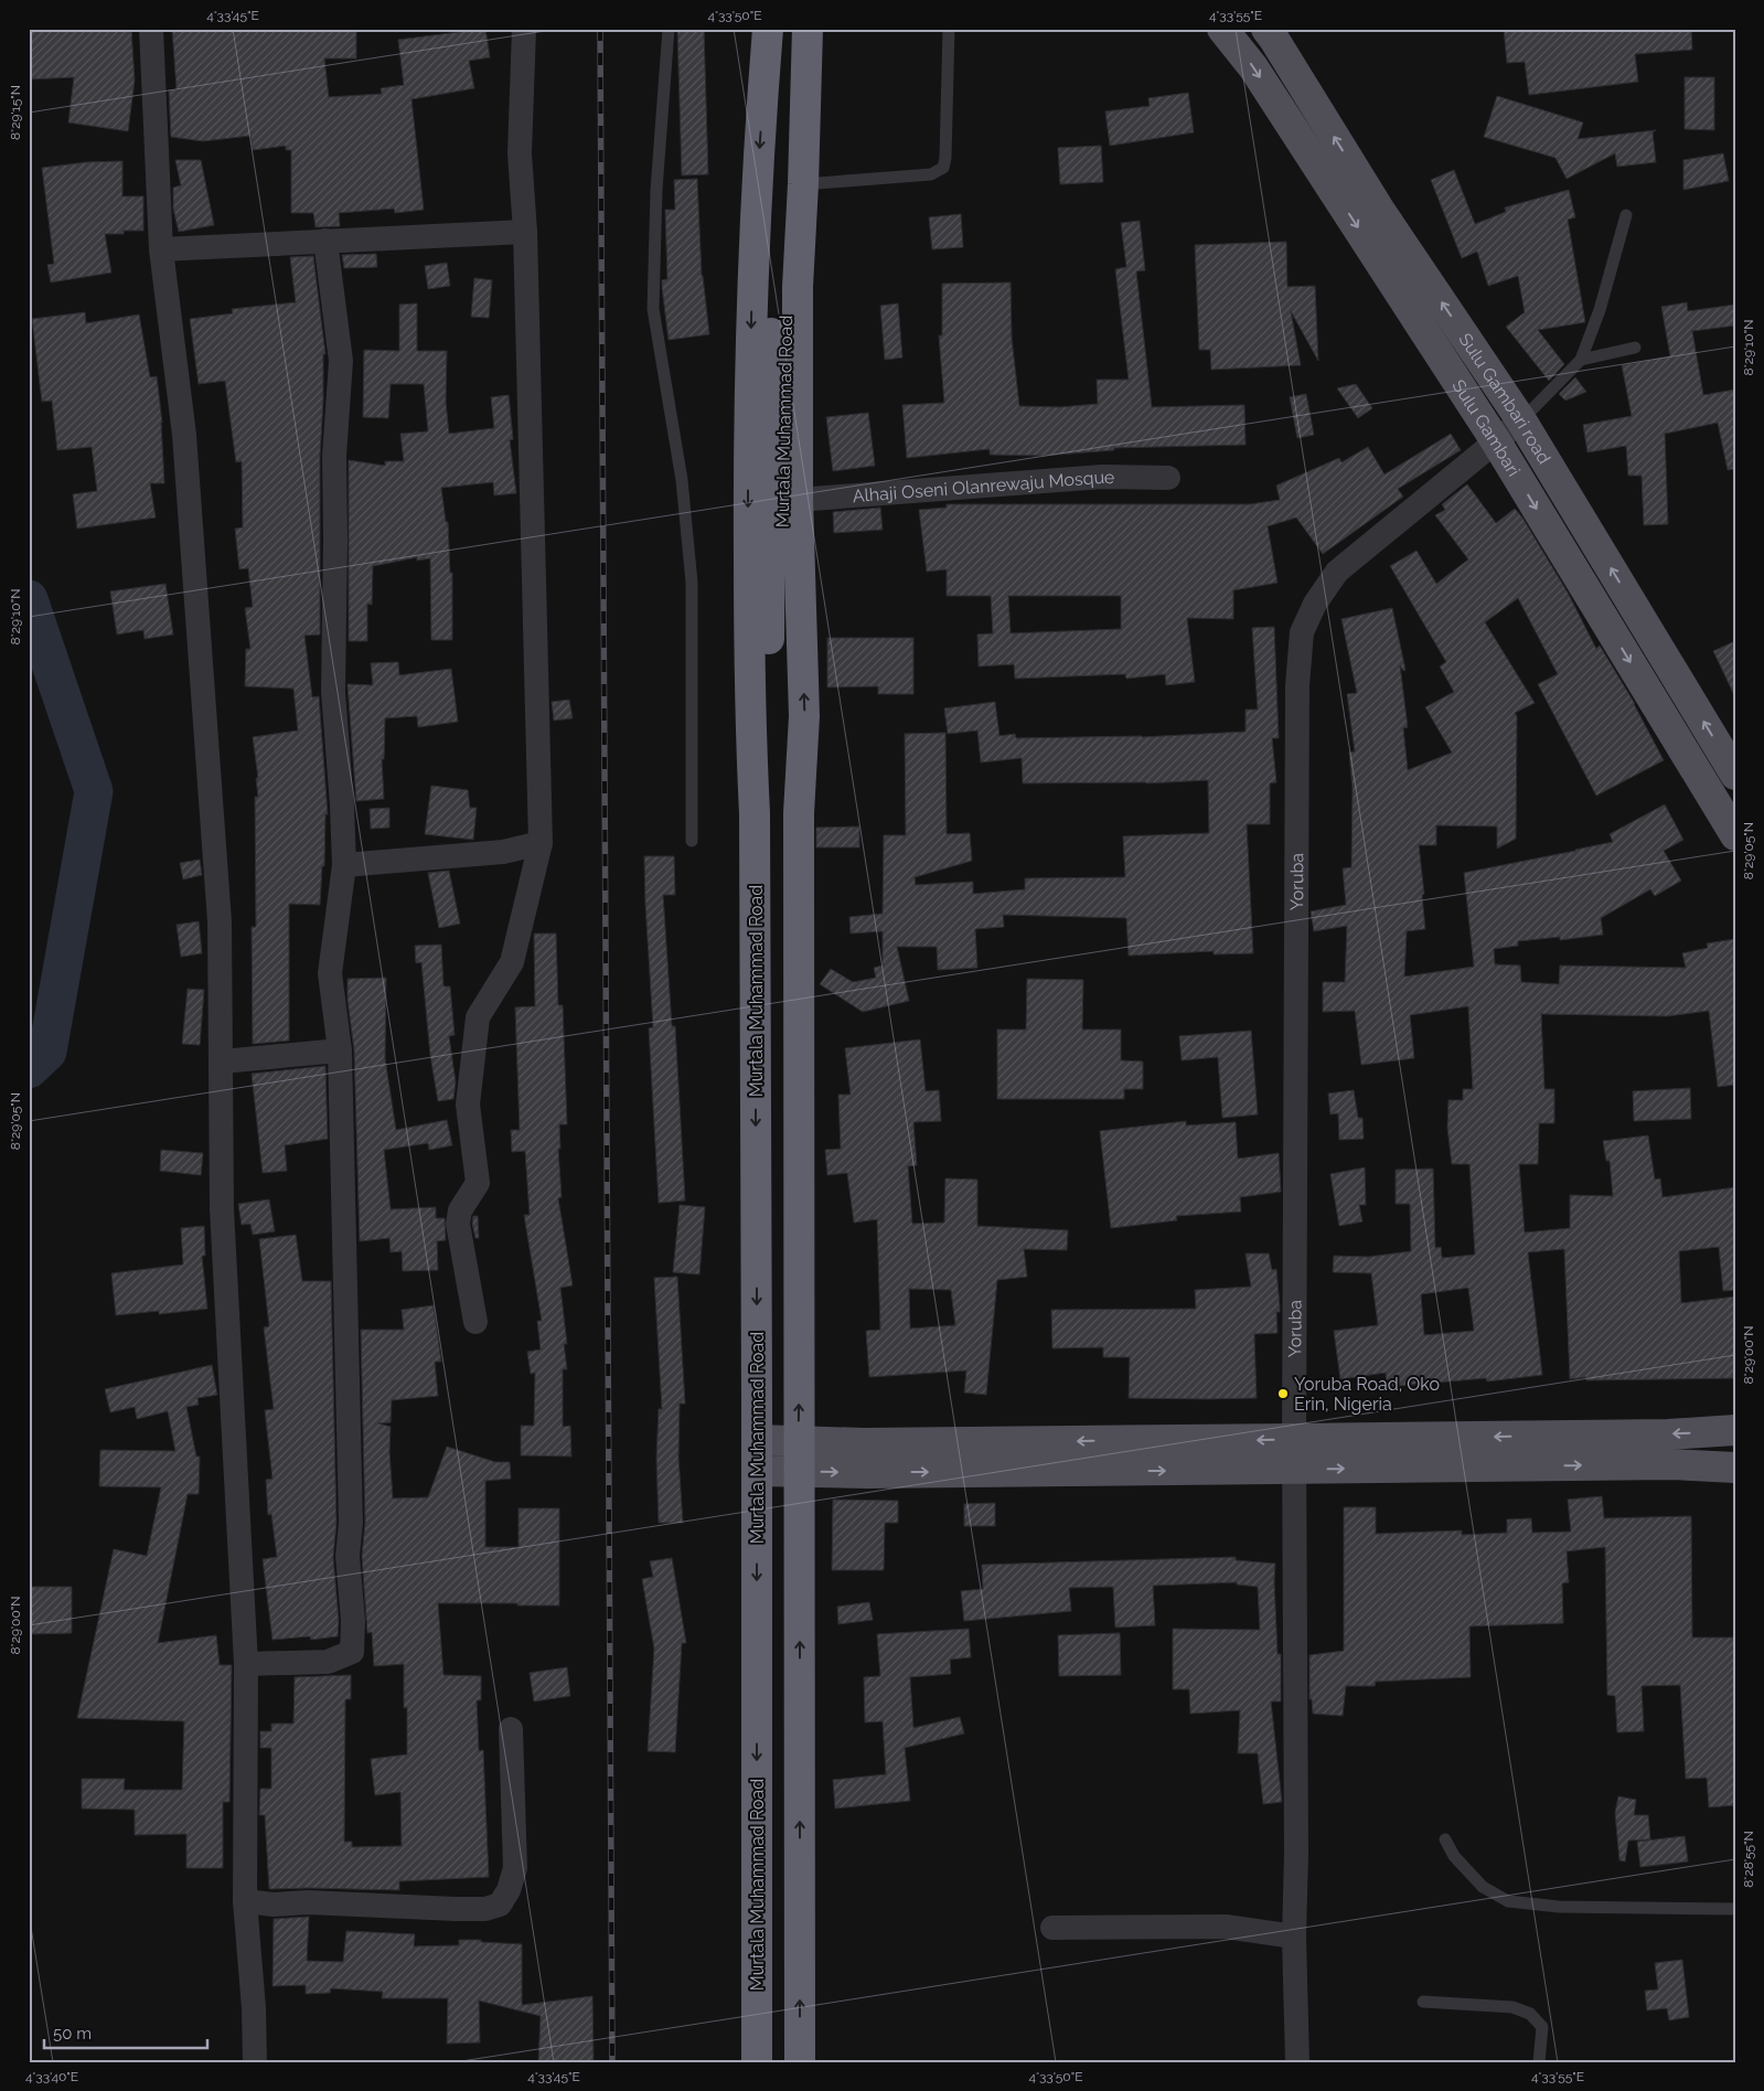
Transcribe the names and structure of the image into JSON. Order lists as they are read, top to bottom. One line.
{"streets":{"highway":["Murtala Muhammad Road"],"main road":["Sulu Gambari road","Sulu Gambari"],"street":["Alhaji Oseni Olanrewaju Mosque","Yoruba"]},"crossings":[["Sulu Gambari road","Yoruba"],["Murtala Muhammad Road","Alhaji Oseni Olanrewaju Mosque"],["Sulu Gambari","Yoruba"]],"one_way":["Sulu Gambari road","Sulu Gambari"],"places":["Yoruba Road, Oko Erin, Nigeria"],"scale_bar":"50 m","coordinates":["4°33'45\"E","4°33'50\"E","4°33'55\"E","8°29'15\"N","8°29'10\"N","8°29'05\"N","8°29'00\"N","8°28'55\"N","4°33'40\"E"]}
